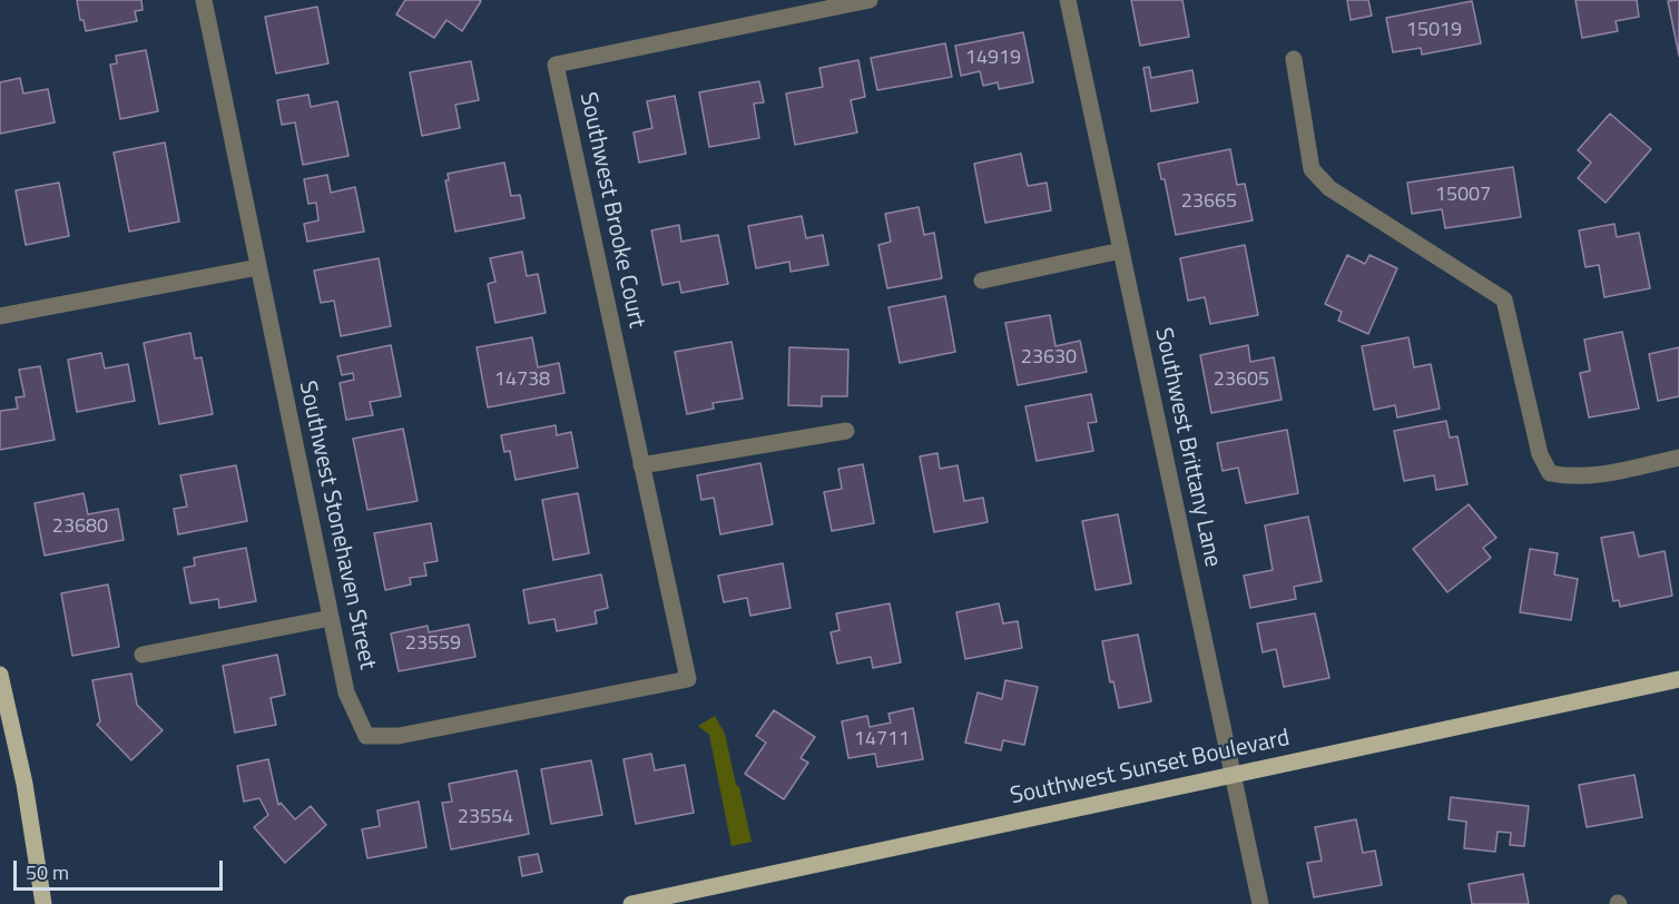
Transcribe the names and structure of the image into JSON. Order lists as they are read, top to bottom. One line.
{"streets":{"main road":["Southwest Sunset Boulevard"],"street":["Southwest Brooke Court","Southwest Brittany Lane","Southwest Stonehaven Street"]},"crossings":[["Southwest Brooke Court","Southwest Stonehaven Street"],["Southwest Brittany Lane","Southwest Sunset Boulevard"]],"house_numbers":["15019","14919","15007","23665","23630","14738","23605","23680","23559","14711","23554"],"scale_bar":"50 m"}
